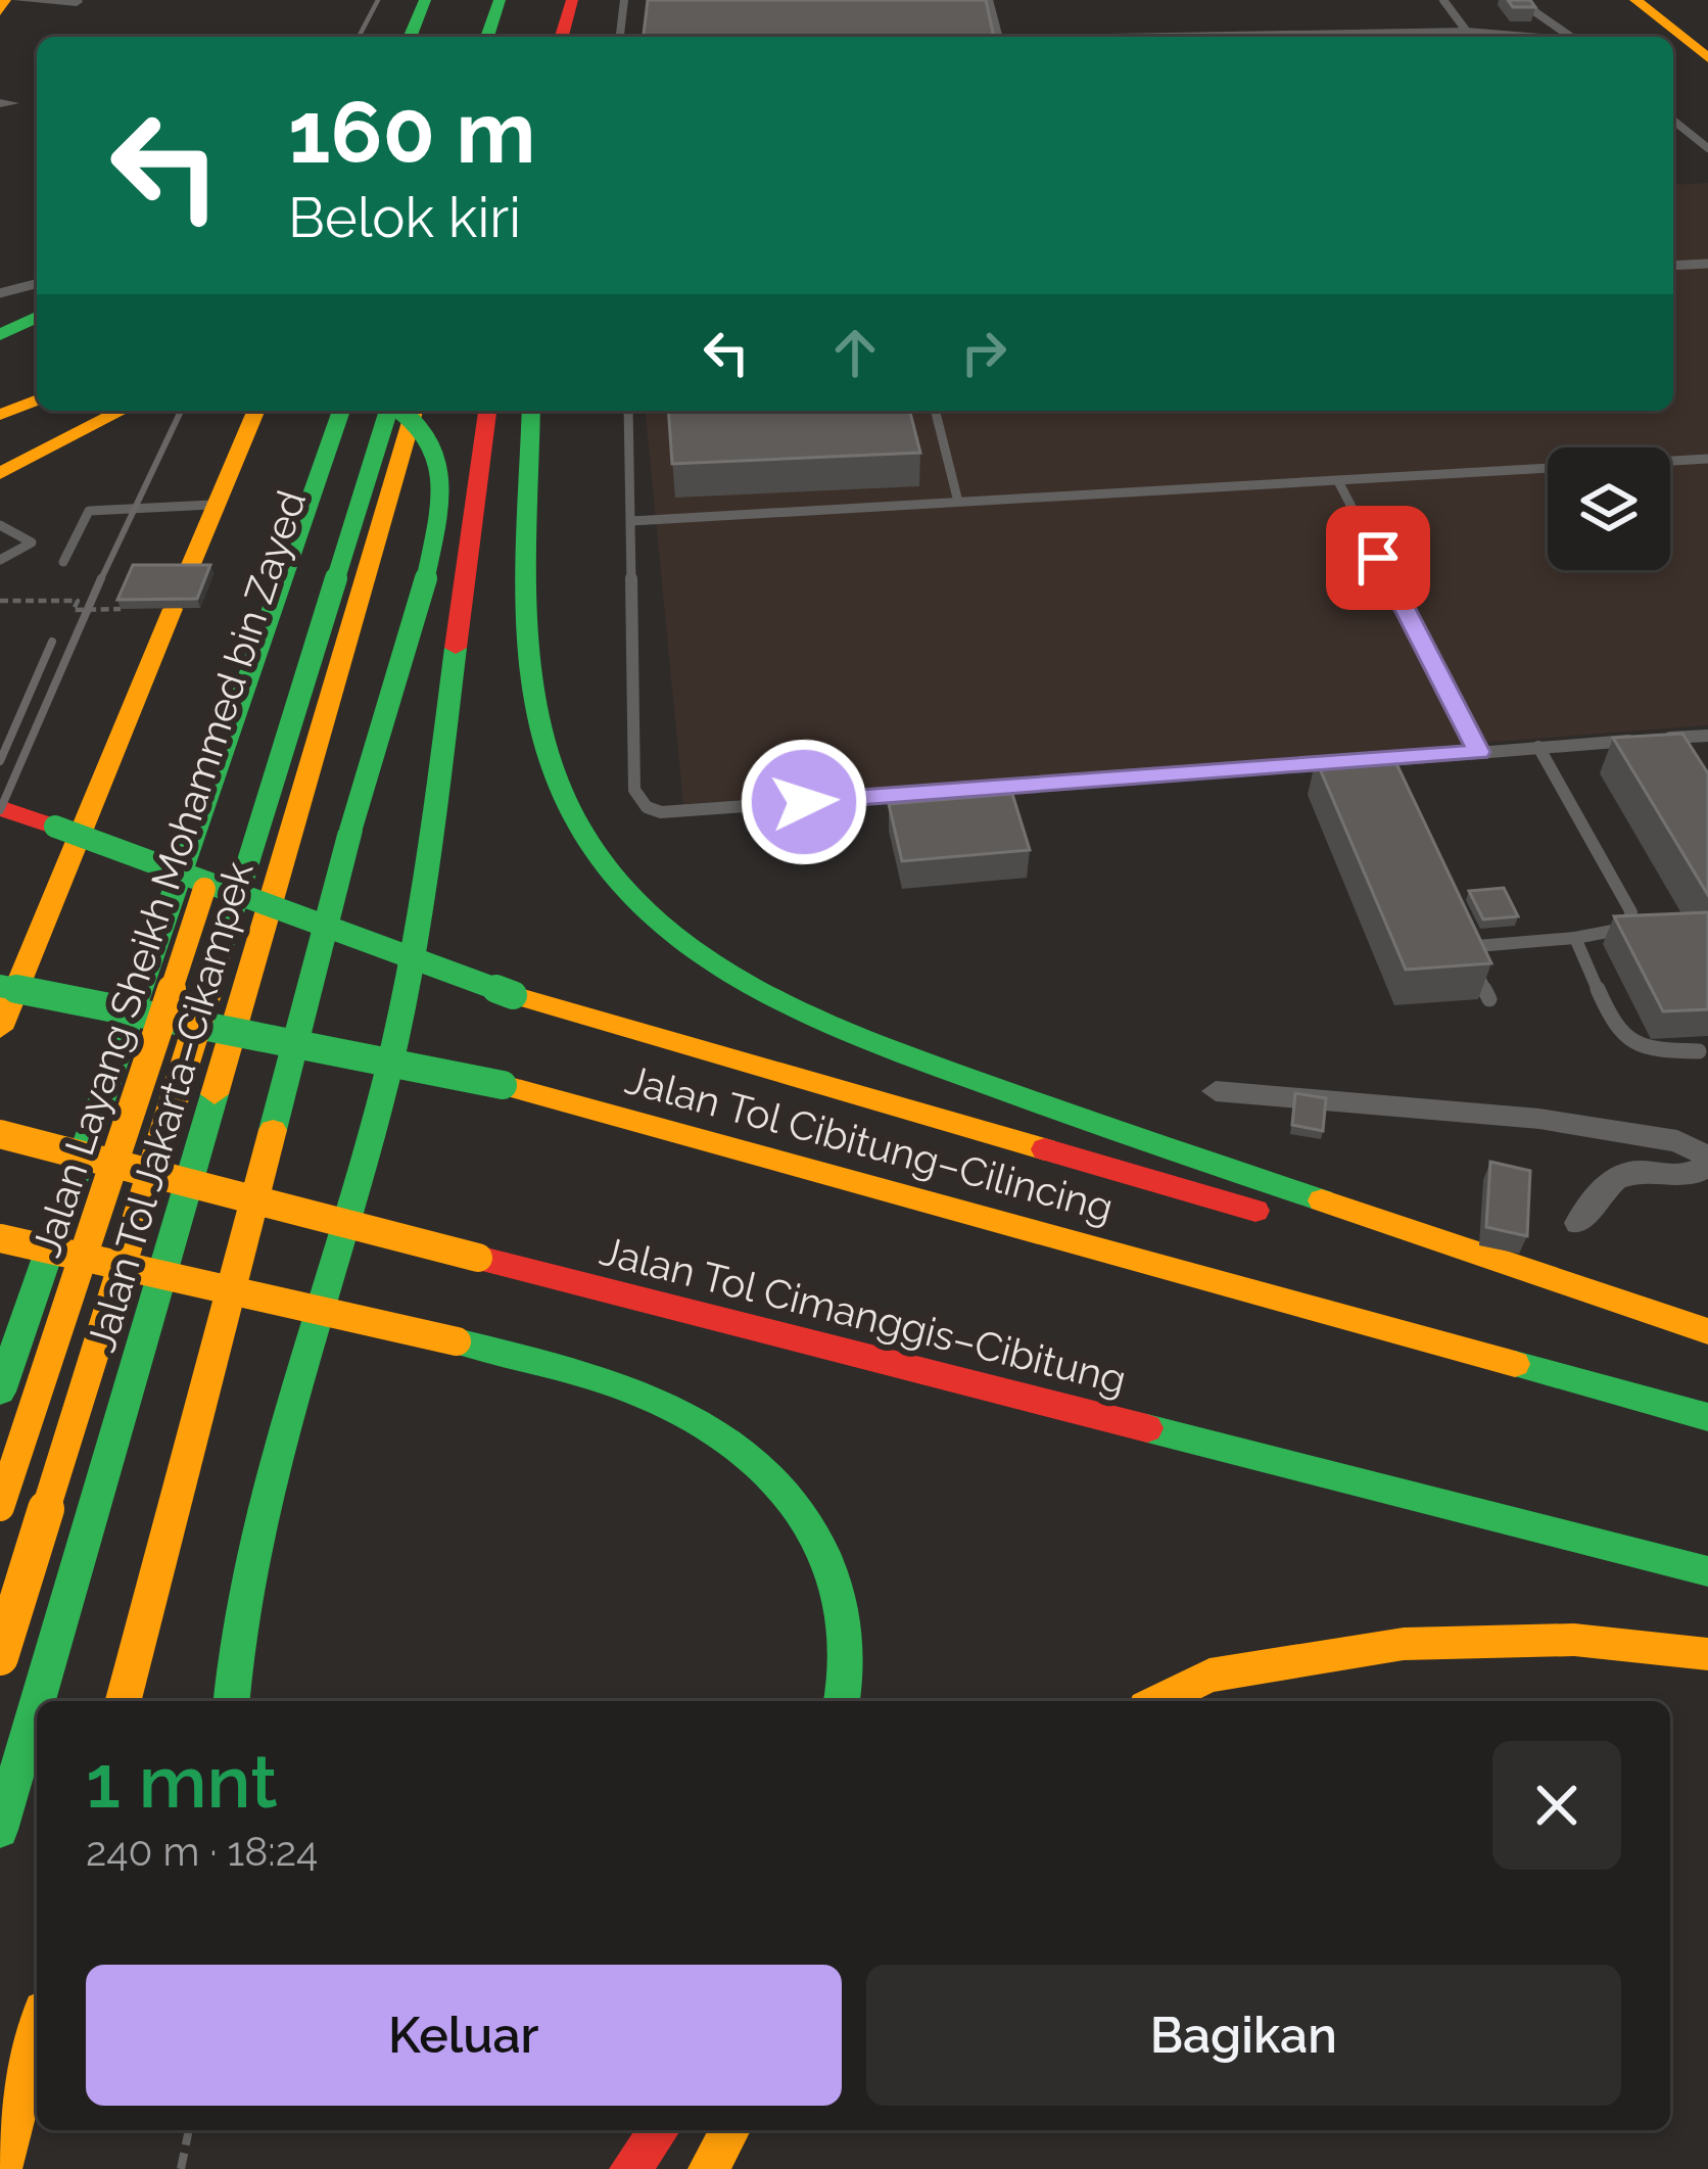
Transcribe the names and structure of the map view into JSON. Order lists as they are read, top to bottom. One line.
{"streets":{"main road":["Jalan Layang Sheikh Mohammed bin Zayed","Jalan Tol Jakarta–Cikampek","Jalan Tol Cibitung–Cilincing","Jalan Tol Cimanggis–Cibitung"]},"page":{"turn":["160 m","Belok kiri"],"heading":["1 mnt","240 m · 18:24"],"buttons":["Keluar","Bagikan"]}}
